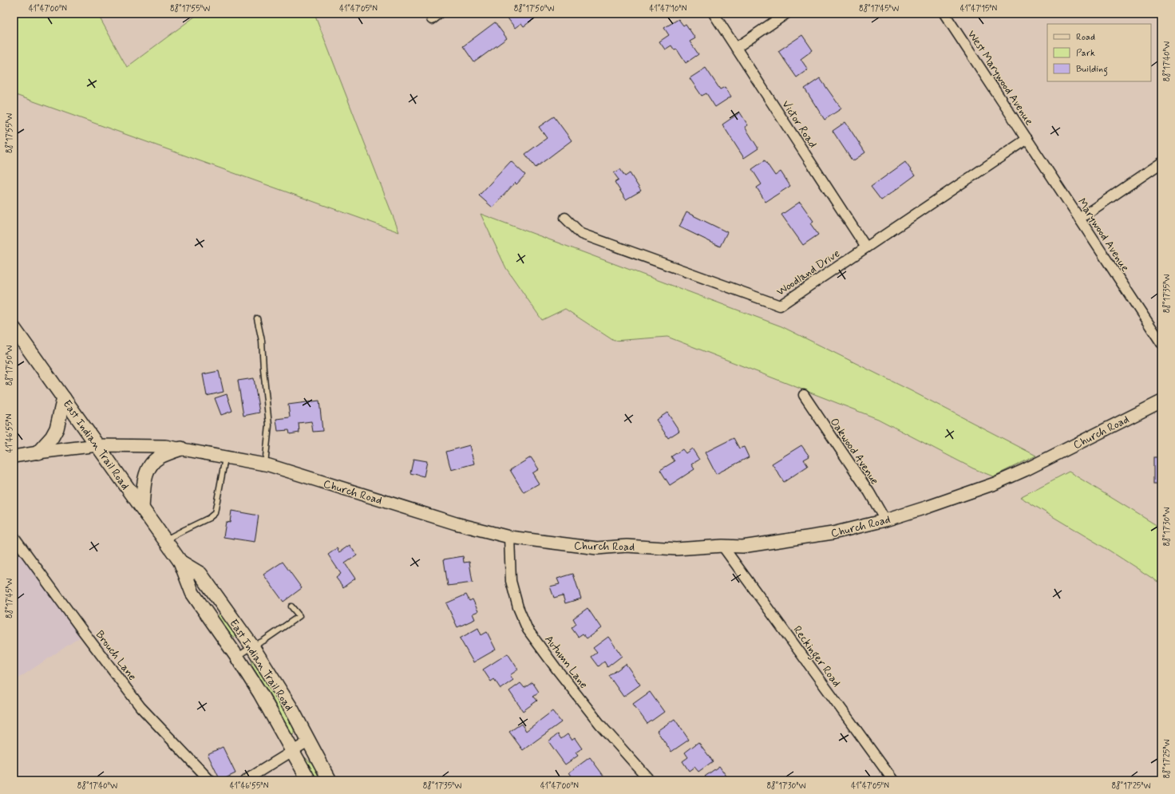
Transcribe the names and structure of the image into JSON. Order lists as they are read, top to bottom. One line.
{"streets":{"main road":["East Indian Trail Road"],"street":["West Marywood Avenue","Victor Road","Marywood Avenue","Woodland Drive","Church Road","Oakwood Avenue","Brouch Lane","Reckinger Road","Autumn Lane"]},"crossings":[["West Marywood Avenue","Marywood Avenue"],["West Marywood Avenue","Woodland Drive"],["Victor Road","Woodland Drive"],["Marywood Avenue","Woodland Drive"],["Church Road","East Indian Trail Road"],["Church Road","Oakwood Avenue"],["Church Road","Reckinger Road"],["Church Road","Autumn Lane"]],"legend":["Road","Park","Building"],"coordinates":["41°47'00\"N","88°17'55\"W","41°47'05\"N","88°17'50\"W","41°47'10\"N","88°17'45\"W","41°47'15\"N","88°17'40\"W","88°17'35\"W","41°46'55\"N","88°17'30\"W","88°17'25\"W"]}
